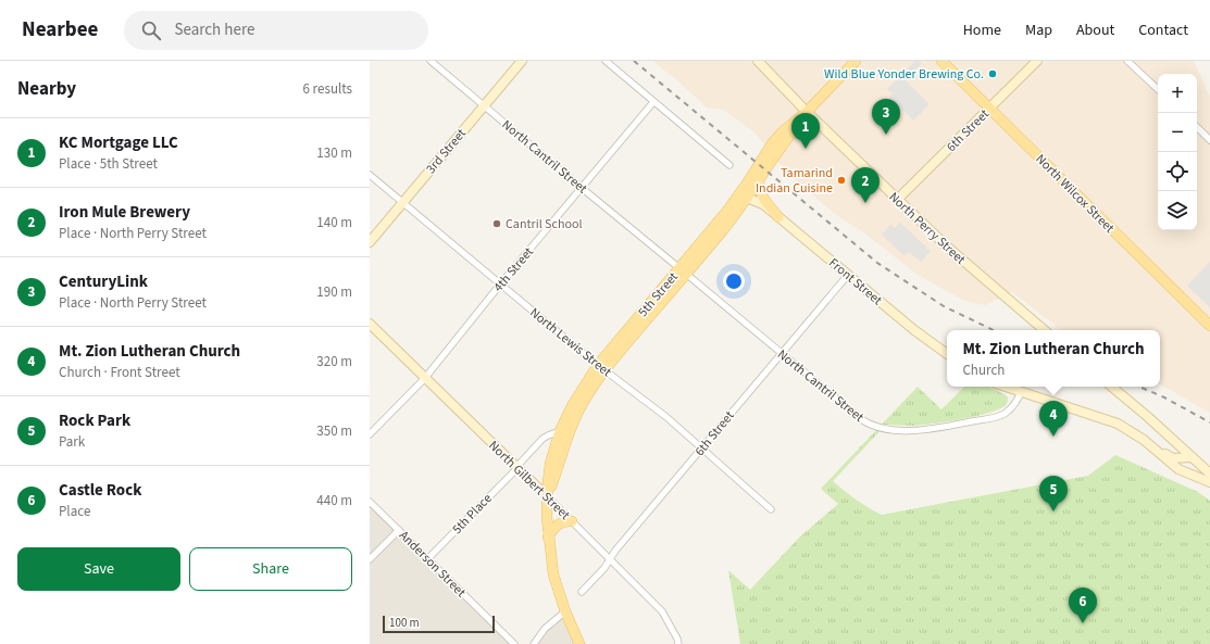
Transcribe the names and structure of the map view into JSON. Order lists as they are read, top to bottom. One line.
{"streets":{"main road":["North Wilcox Street","5th Street"],"street":["6th Street","3rd Street","North Cantril Street","North Perry Street","4th Street","Front Street","North Lewis Street","North Gilbert Street","5th Place","Anderson Street"]},"crossings":[["6th Street","North Cantril Street"],["6th Street","North Wilcox Street"],["6th Street","North Perry Street"],["6th Street","Front Street"],["6th Street","North Lewis Street"],["6th Street","North Gilbert Street"],["3rd Street","North Cantril Street"],["3rd Street","North Lewis Street"],["North Cantril Street","4th Street"],["North Cantril Street","5th Street"],["North Perry Street","5th Street"],["4th Street","North Lewis Street"],["4th Street","North Gilbert Street"],["Front Street","5th Street"],["5th Street","North Lewis Street"],["5th Street","North Gilbert Street"],["5th Street","5th Place"],["North Gilbert Street","5th Place"],["5th Place","Anderson Street"]],"places":["Wild Blue Yonder Brewing Co.","Tamarind Indian Cuisine","Cantril School"],"scale_bar":"100 m","page":{"header":"Nearbee","search":"Search here","nav":["Home","Map","About","Contact"],"heading":["Nearby","6 results"],"map_buttons":["+","−"],"pins":["3","1","2","4","5","6"],"list":[{"mark":"1","name":"KC Mortgage LLC","note":"Place · 5th Street","value":"130 m"},{"mark":"2","name":"Iron Mule Brewery","note":"Place · North Perry Street","value":"140 m"},{"mark":"3","name":"CenturyLink","note":"Place · North Perry Street","value":"190 m"},{"mark":"4","name":"Mt. Zion Lutheran Church","note":"Church · Front Street","value":"320 m"},{"mark":"5","name":"Rock Park","note":"Park","value":"350 m"},{"mark":"6","name":"Castle Rock","note":"Place","value":"440 m"}],"popup":["Mt. Zion Lutheran Church","Church"],"buttons":["Save","Share"],"scale":"100 m"}}
